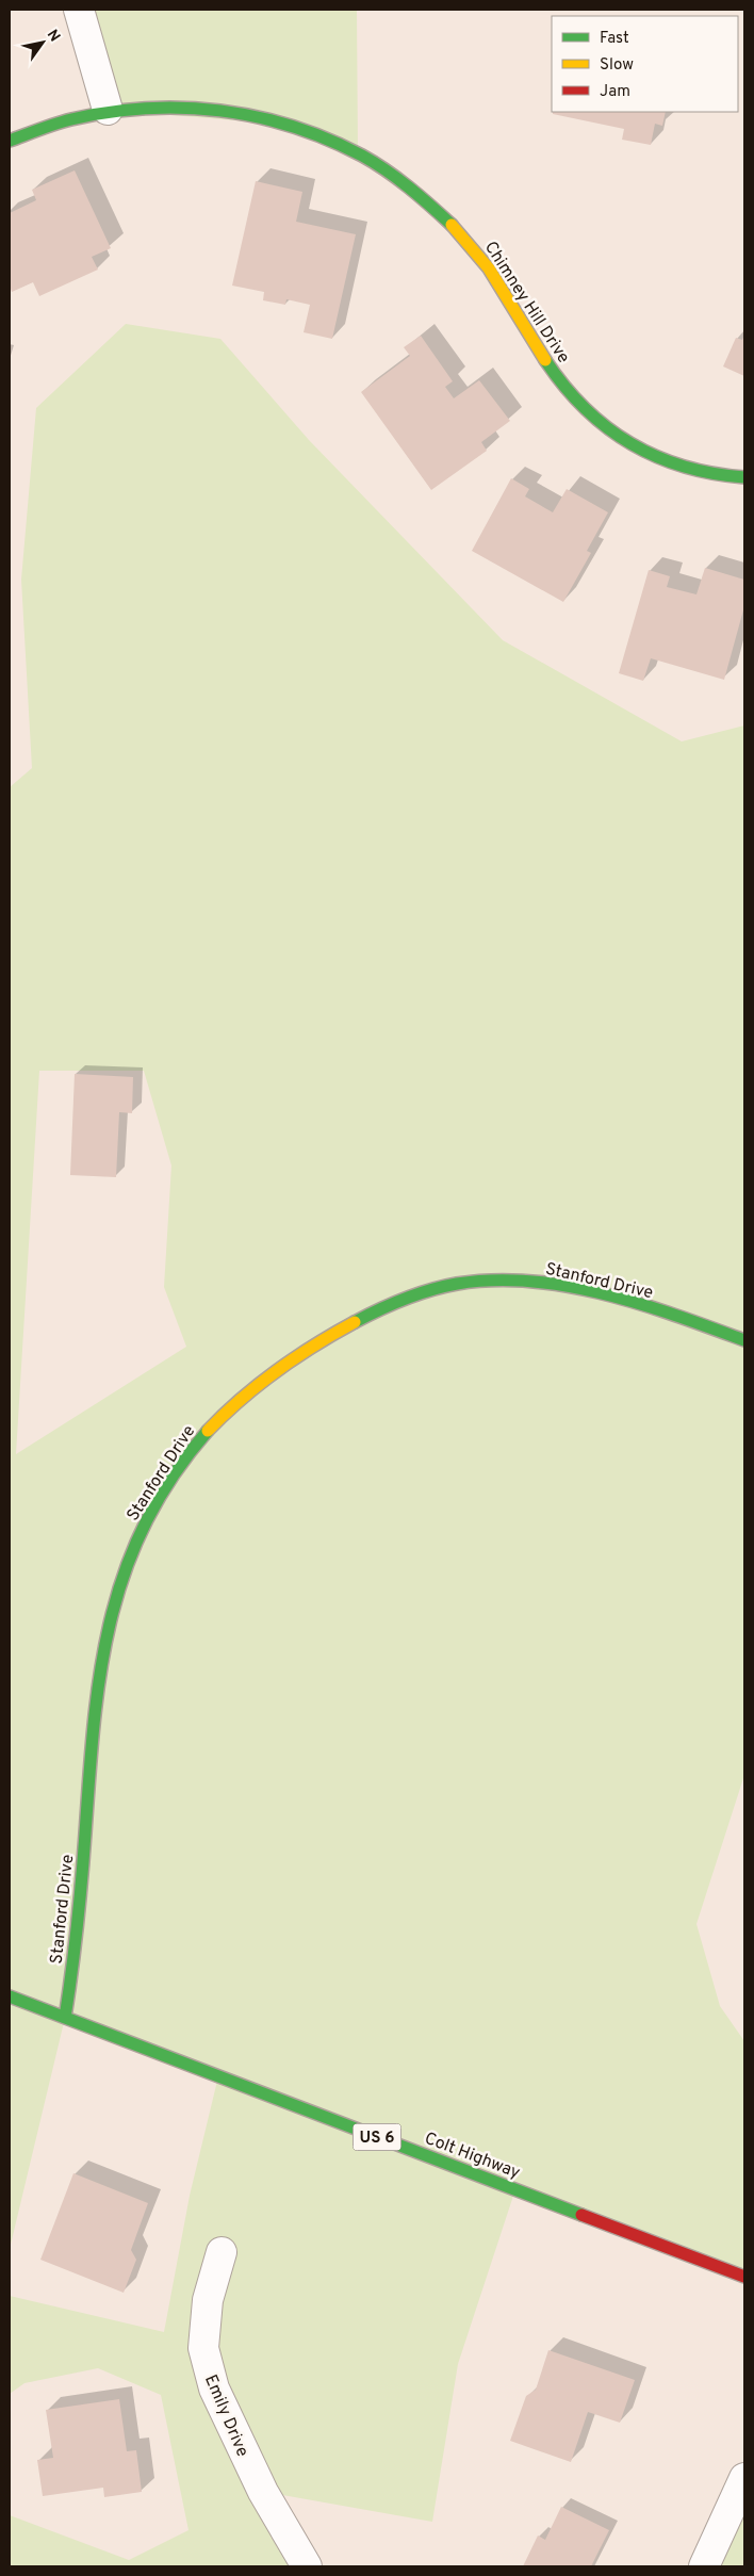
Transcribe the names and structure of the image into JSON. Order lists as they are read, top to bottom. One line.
{"streets":{"main road":["Chimney Hill Drive","Stanford Drive","US 6","Colt Highway"],"street":["Emily Drive"]},"crossings":[["Stanford Drive","Colt Highway"]],"legend":["Fast","Slow","Jam"],"north":"top right"}
